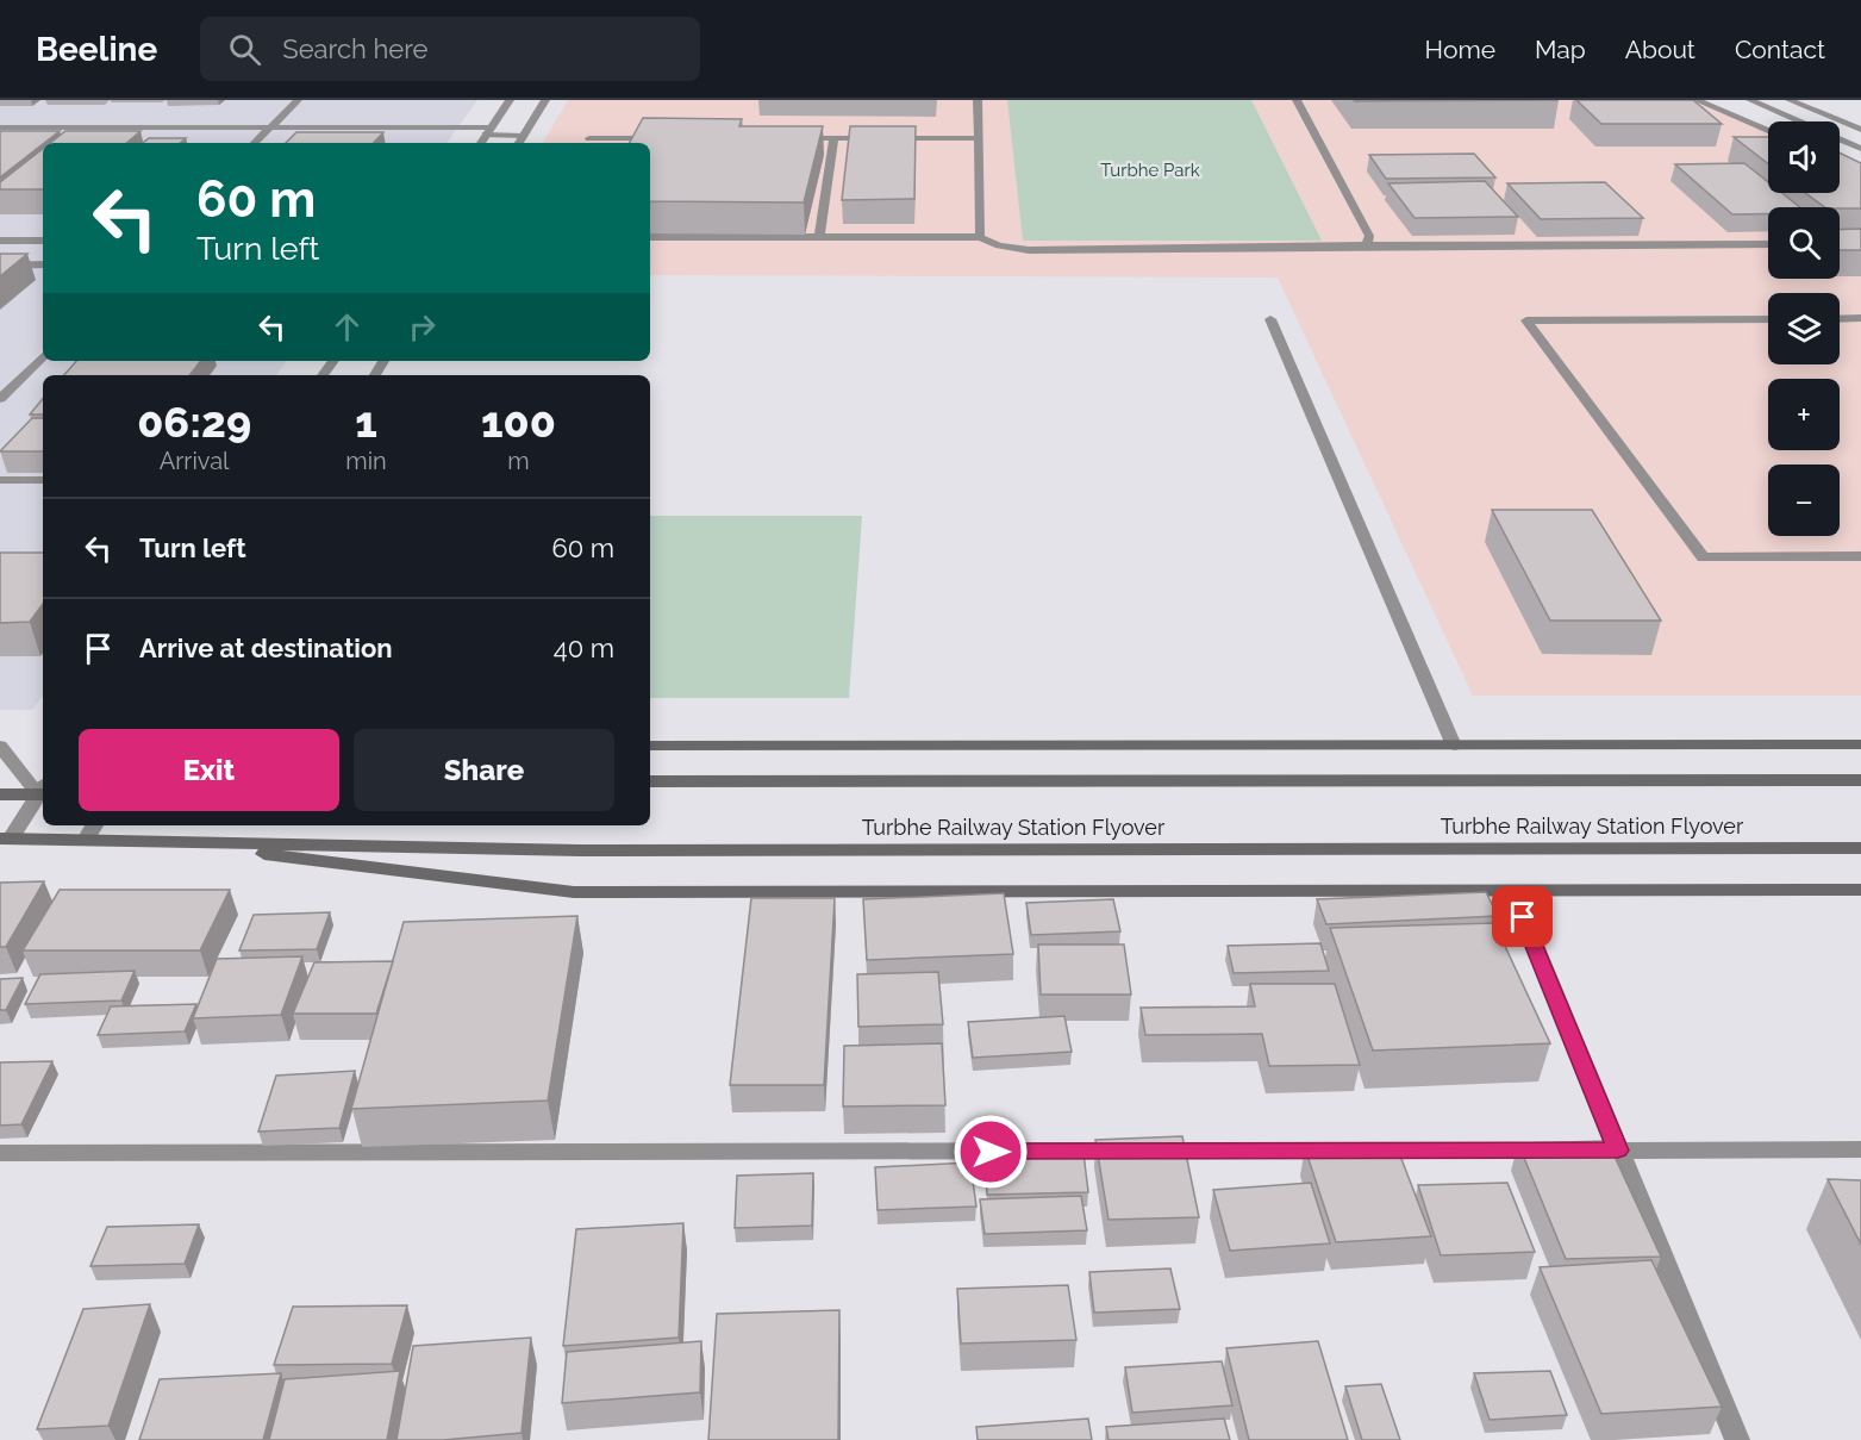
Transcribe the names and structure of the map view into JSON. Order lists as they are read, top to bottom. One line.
{"streets":{"main road":["Turbhe Railway Station Flyover"]},"parks":["Turbhe Park"],"page":{"header":"Beeline","search":"Search here","nav":["Home","Map","About","Contact"],"map_buttons":["+","−"],"turn":["60 m","Turn left"],"eta":["06:29","Arrival","1","min","100","m"],"list":[{"name":"Turn left","value":"60 m"},{"name":"Arrive at destination","value":"40 m"}],"buttons":["Exit","Share"]}}
